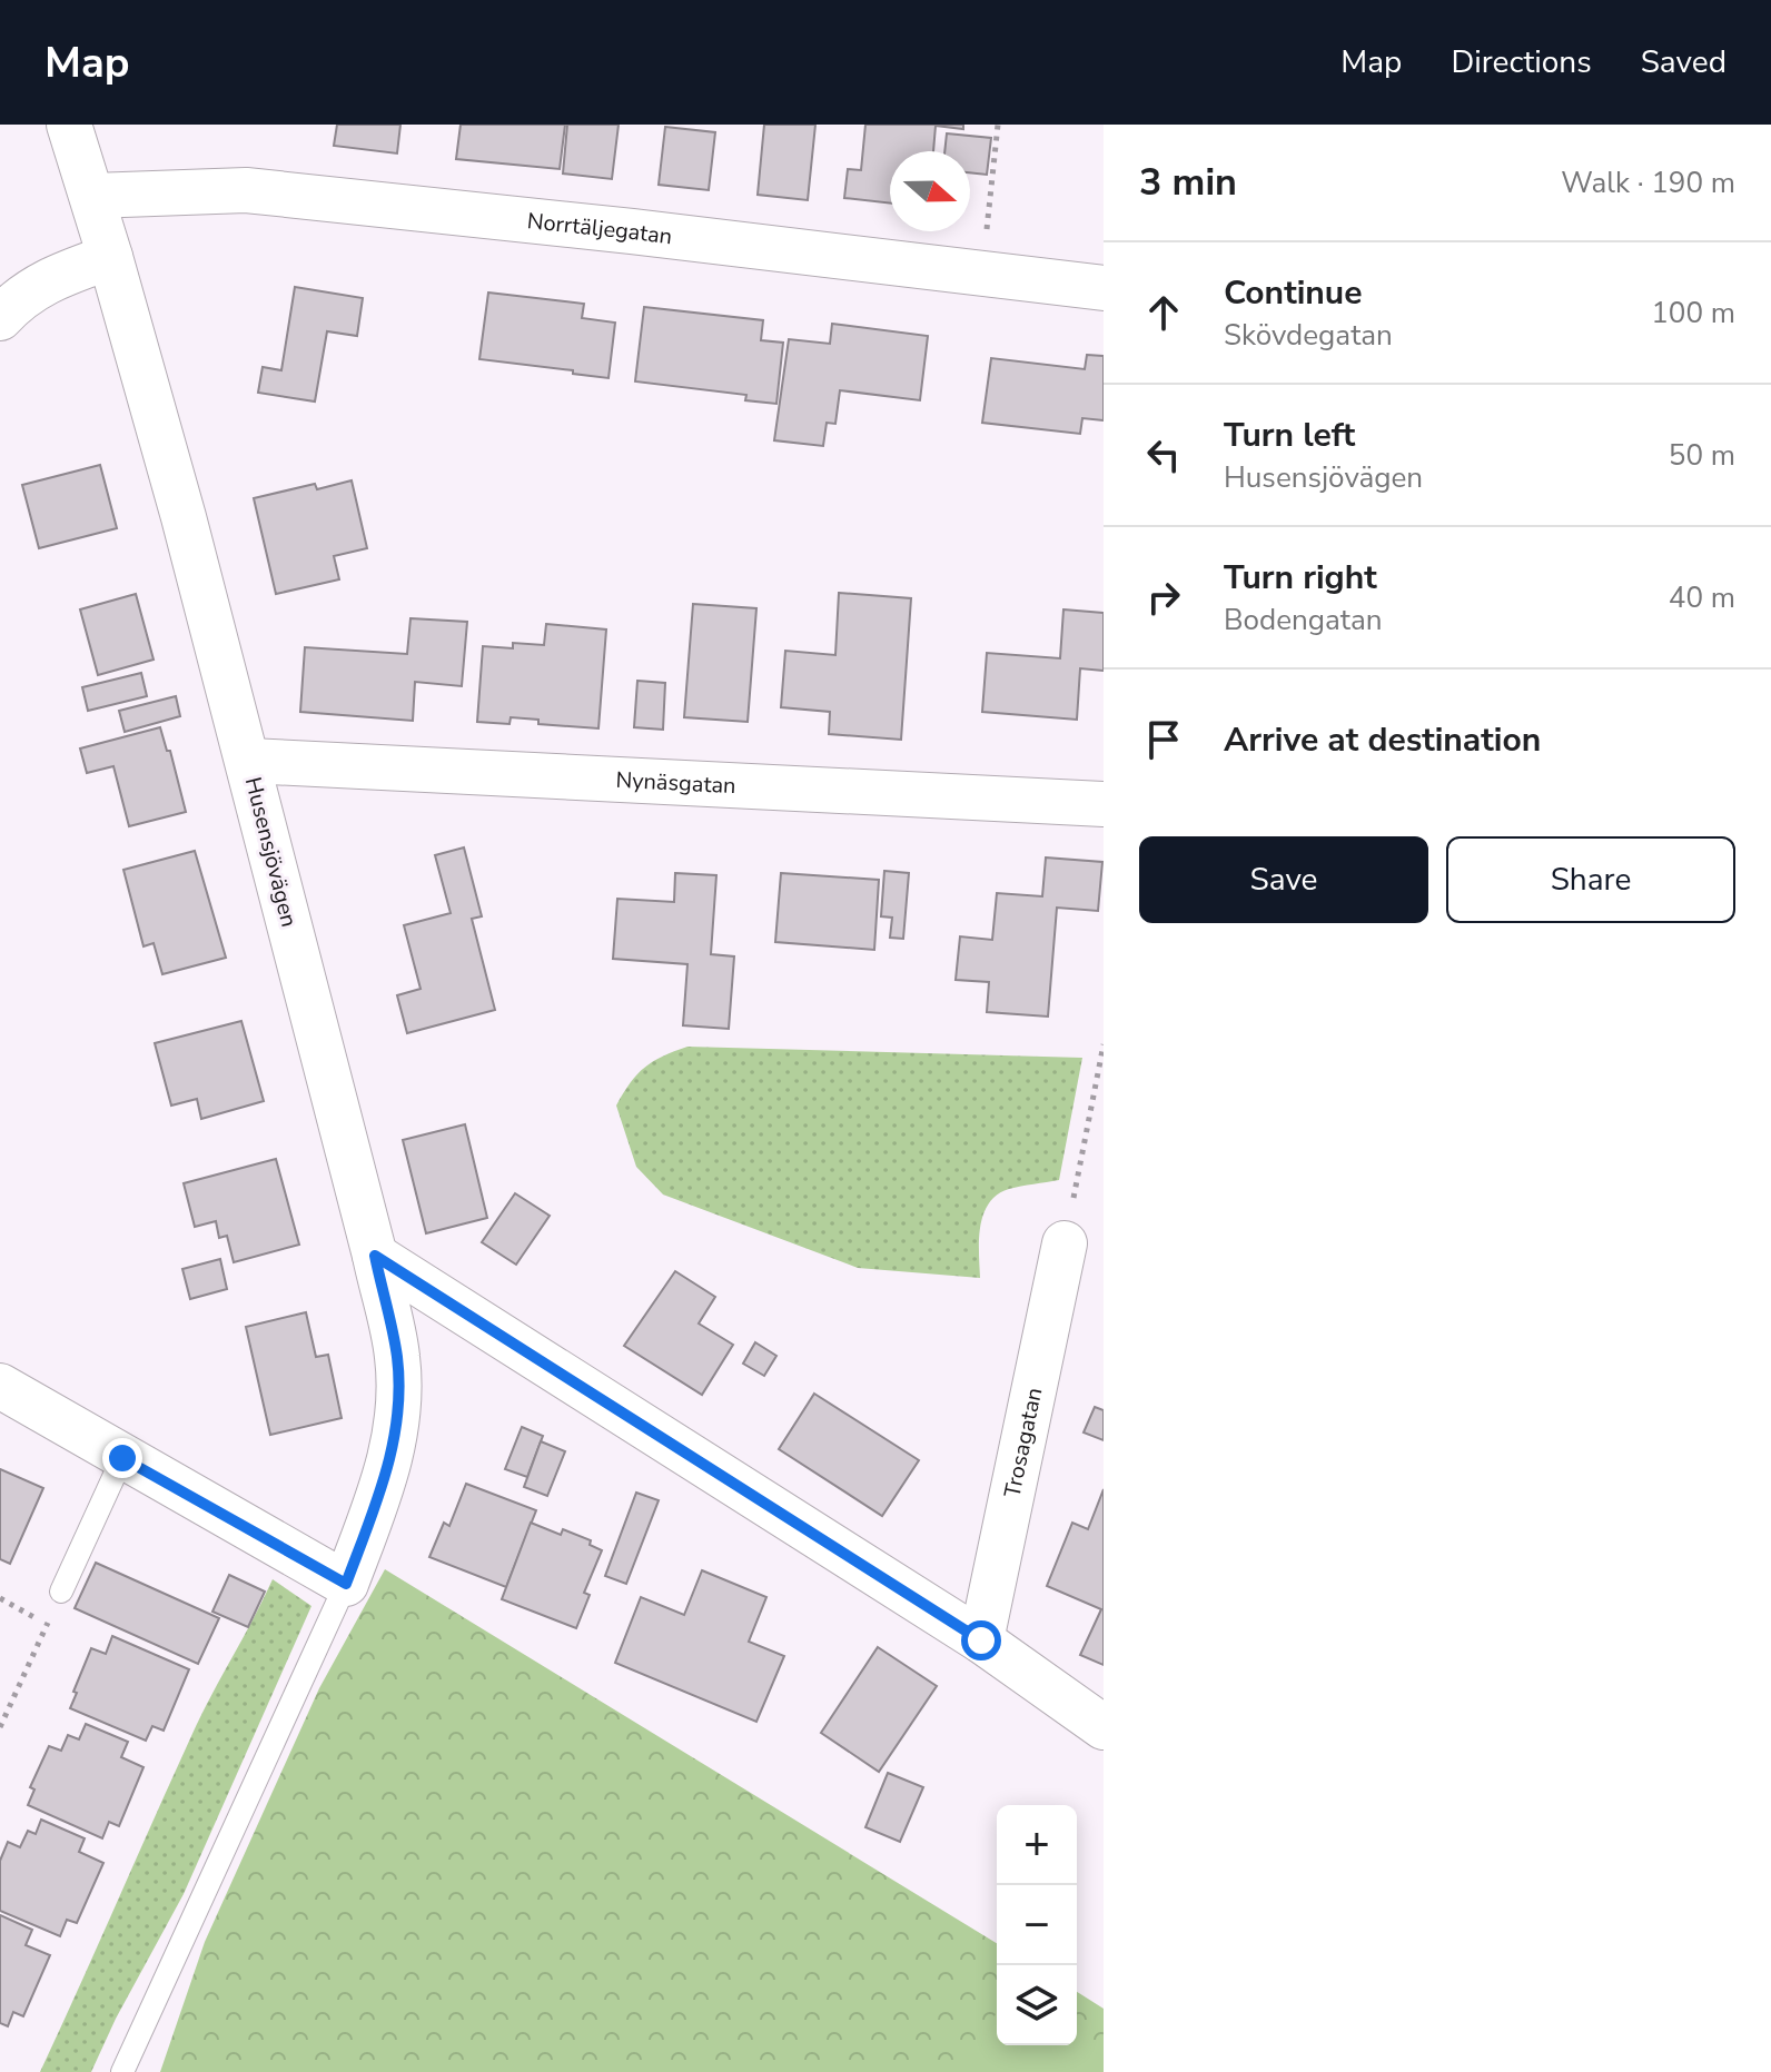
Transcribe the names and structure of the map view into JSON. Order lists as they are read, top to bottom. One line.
{"streets":{"street":["Norrtäljegatan","Nynäsgatan","Husensjövägen","Trosagatan"]},"crossings":[["Norrtäljegatan","Husensjövägen"],["Nynäsgatan","Husensjövägen"]],"north":"right","page":{"header":"Map","nav":["Map","Directions","Saved"],"heading":["3 min","Walk · 190 m"],"list":[["Continue","Skövdegatan","100 m"],["Turn left","Husensjövägen","50 m"],["Turn right","Bodengatan","40 m"],"Arrive at destination"],"buttons":["Save","Share"],"map_buttons":["+","−"]}}
